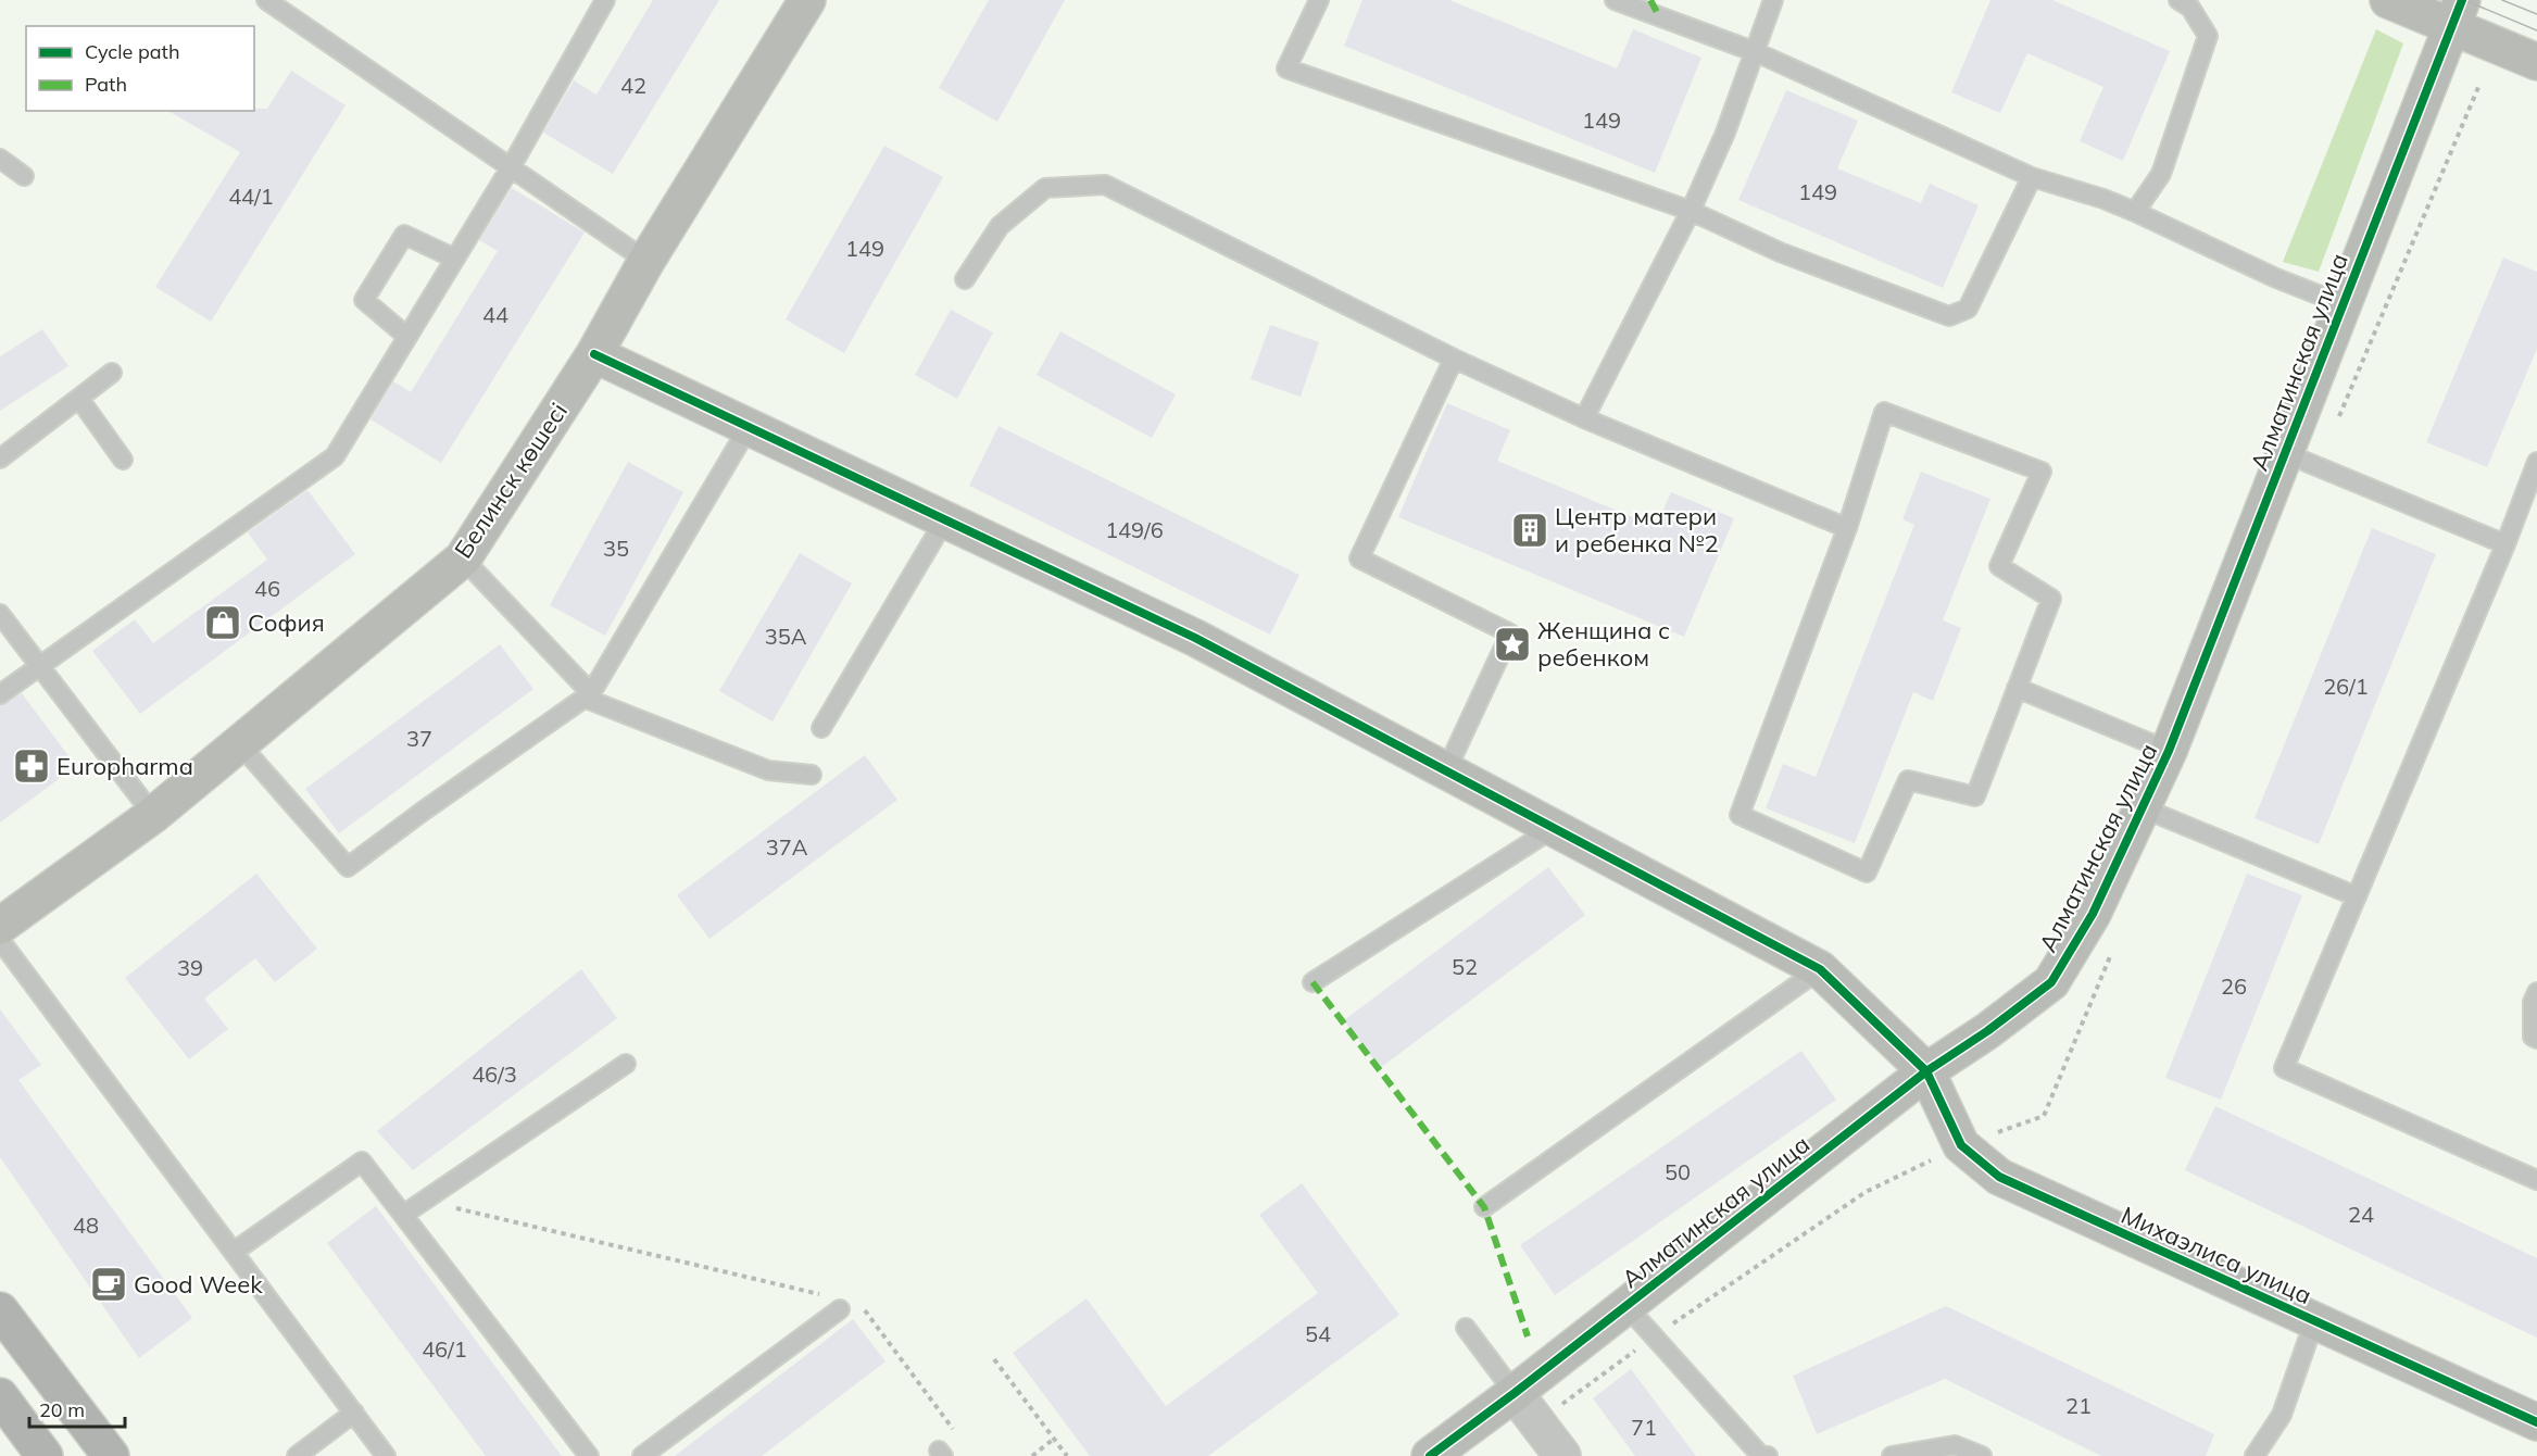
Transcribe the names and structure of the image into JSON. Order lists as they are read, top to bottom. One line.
{"streets":{"street":["Алматинская улица","Белинск көшесі","Михаэлиса улица"]},"crossings":[["Алматинская улица","Михаэлиса улица"]],"places":{"building":["Центр матери и ребенка №2"],"shop":["София"],"place":["Женщина с ребенком"],"pharmacy":["Europharma"],"cafe":["Good Week"]},"house_numbers":["42","149","149","44/1","149","44","149/6","35","46","35А","26/1","37","37А","52","39","26","46/3","50","24","48","54","46/1","21","71"],"legend":["Cycle path","Path"],"scale_bar":"20 m"}
